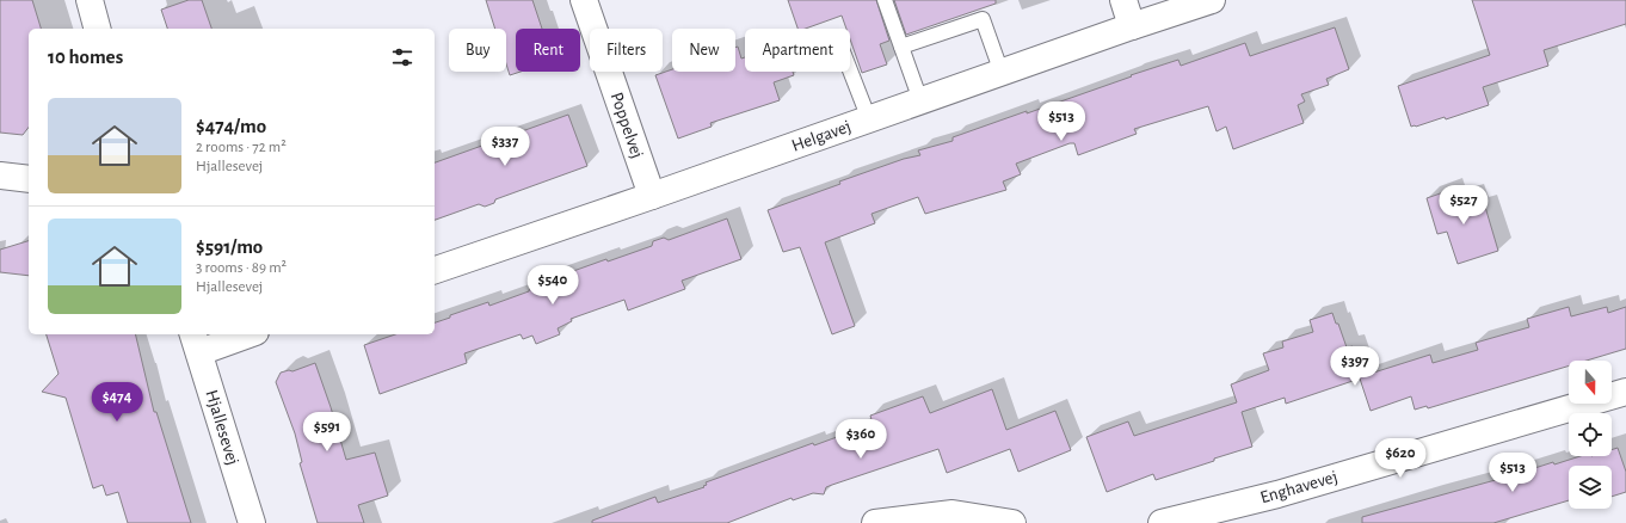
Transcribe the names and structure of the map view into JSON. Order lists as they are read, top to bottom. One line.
{"streets":{"street":["Poppelvej","Helgavej","Hjallesevej","Enghavevej"]},"crossings":[["Poppelvej","Helgavej"]],"north":"bottom","page":{"chip":["Buy","Rent","Filters","New","Apartment"],"heading":"10 homes","list":[{"name":"$474/mo","note":"2 rooms · 72 m² · Hjallesevej"},{"name":"$591/mo","note":"3 rooms · 89 m² · Hjallesevej"}],"price":["$513","$337","$527","$540","$397","$474","$591","$360","$620","$513"]}}
